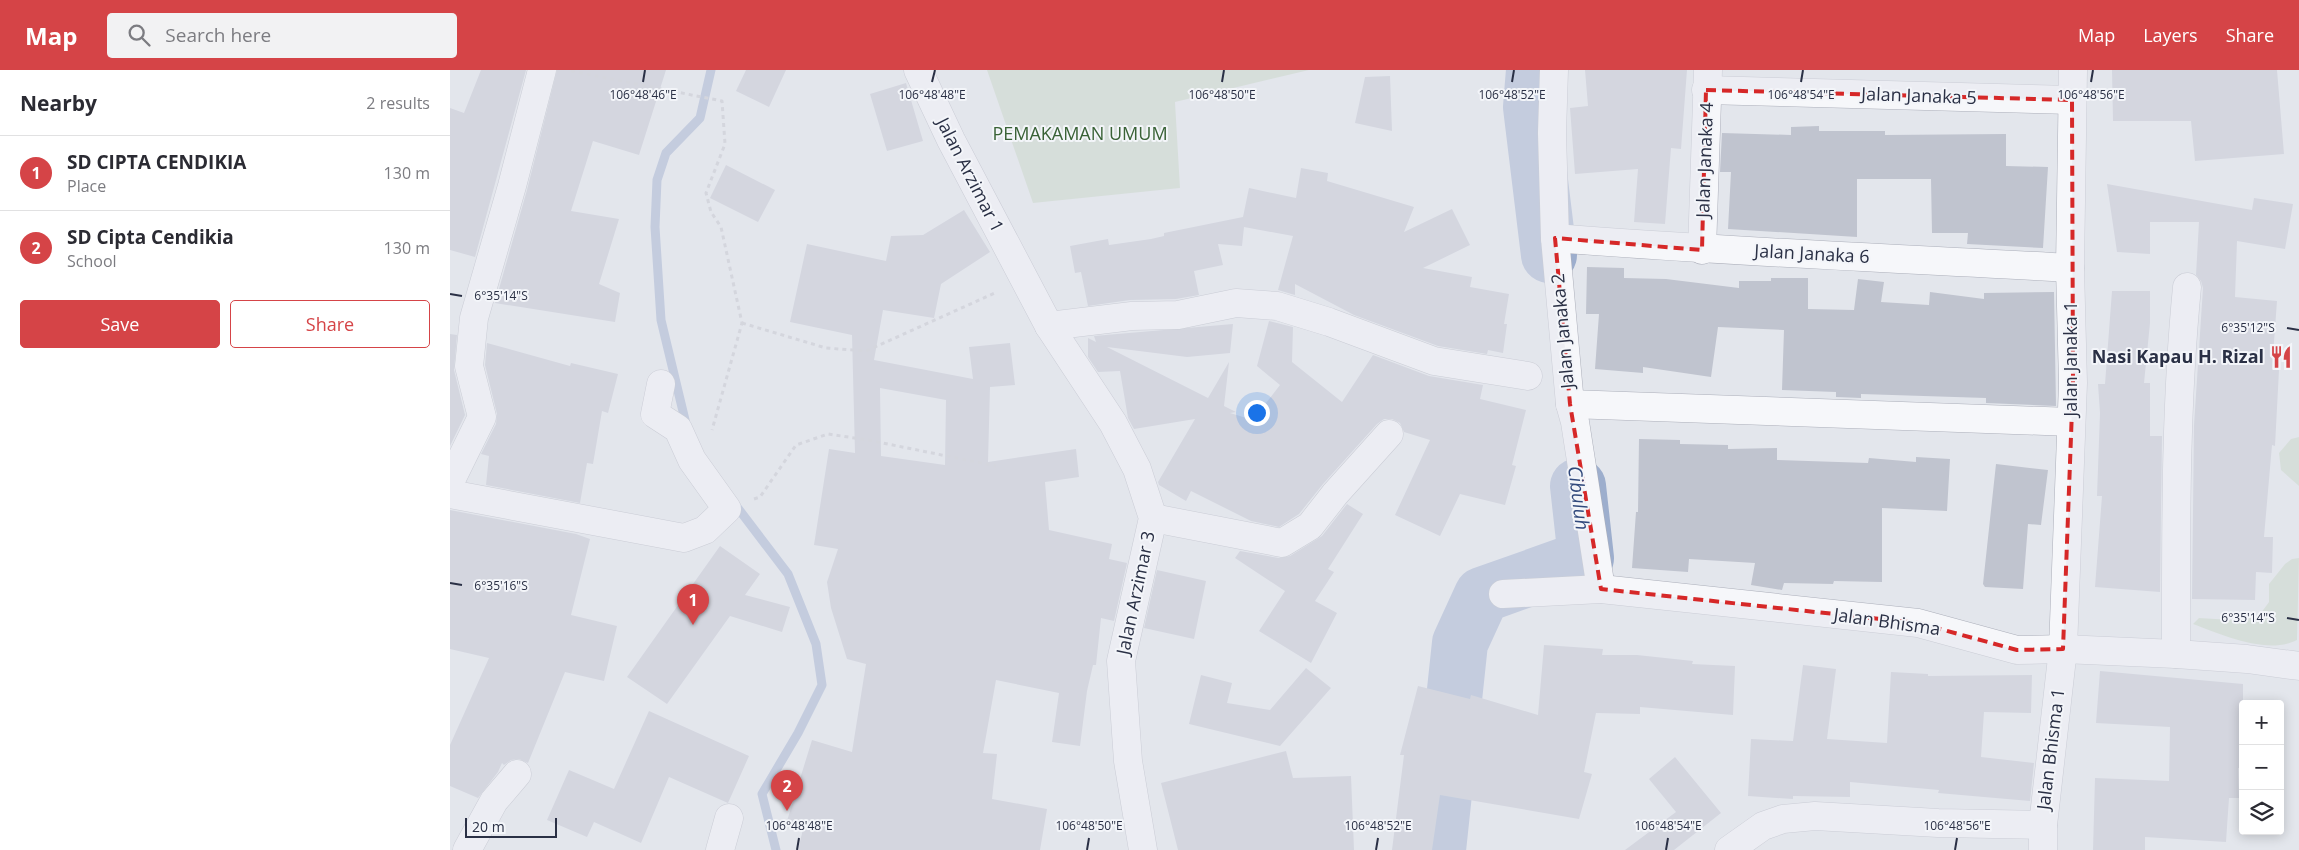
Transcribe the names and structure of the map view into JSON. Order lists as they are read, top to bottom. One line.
{"streets":{"street":["Jalan Janaka 5","Jalan Janaka 4","Jalan Arzimar 1","Jalan Janaka 6","Jalan Janaka 2","Jalan Janaka 1","Jalan Arzimar 3","Jalan Bhisma","Jalan Bhisma 1"]},"crossings":[["Jalan Janaka 5","Jalan Janaka 4"],["Jalan Janaka 5","Jalan Janaka 1"],["Jalan Janaka 4","Jalan Janaka 6"],["Jalan Arzimar 1","Jalan Arzimar 3"],["Jalan Janaka 6","Jalan Janaka 2"],["Jalan Janaka 6","Jalan Janaka 1"],["Jalan Janaka 2","Jalan Bhisma"],["Jalan Janaka 1","Jalan Bhisma"],["Jalan Janaka 1","Jalan Bhisma 1"],["Jalan Bhisma","Jalan Bhisma 1"]],"water":["Cibuluh"],"parks":["PEMAKAMAN UMUM"],"places":{"restaurant":["Nasi Kapau H. Rizal"]},"scale_bar":"20 m","page":{"header":"Map","search":"Search here","nav":["Map","Layers","Share"],"heading":["Nearby","2 results"],"list":[{"mark":"1","name":"SD CIPTA CENDIKIA","note":"Place","value":"130 m"},{"mark":"2","name":"SD Cipta Cendikia","note":"School","value":"130 m"}],"buttons":["Save","Share"],"pins":["1","2"],"map_buttons":["+","−"],"scale":"20 m"},"coordinates":["106°48'46\"E","106°48'48\"E","106°48'50\"E","106°48'52\"E","106°48'54\"E","106°48'56\"E","6°35'14\"S","6°35'12\"S","6°35'16\"S"]}
